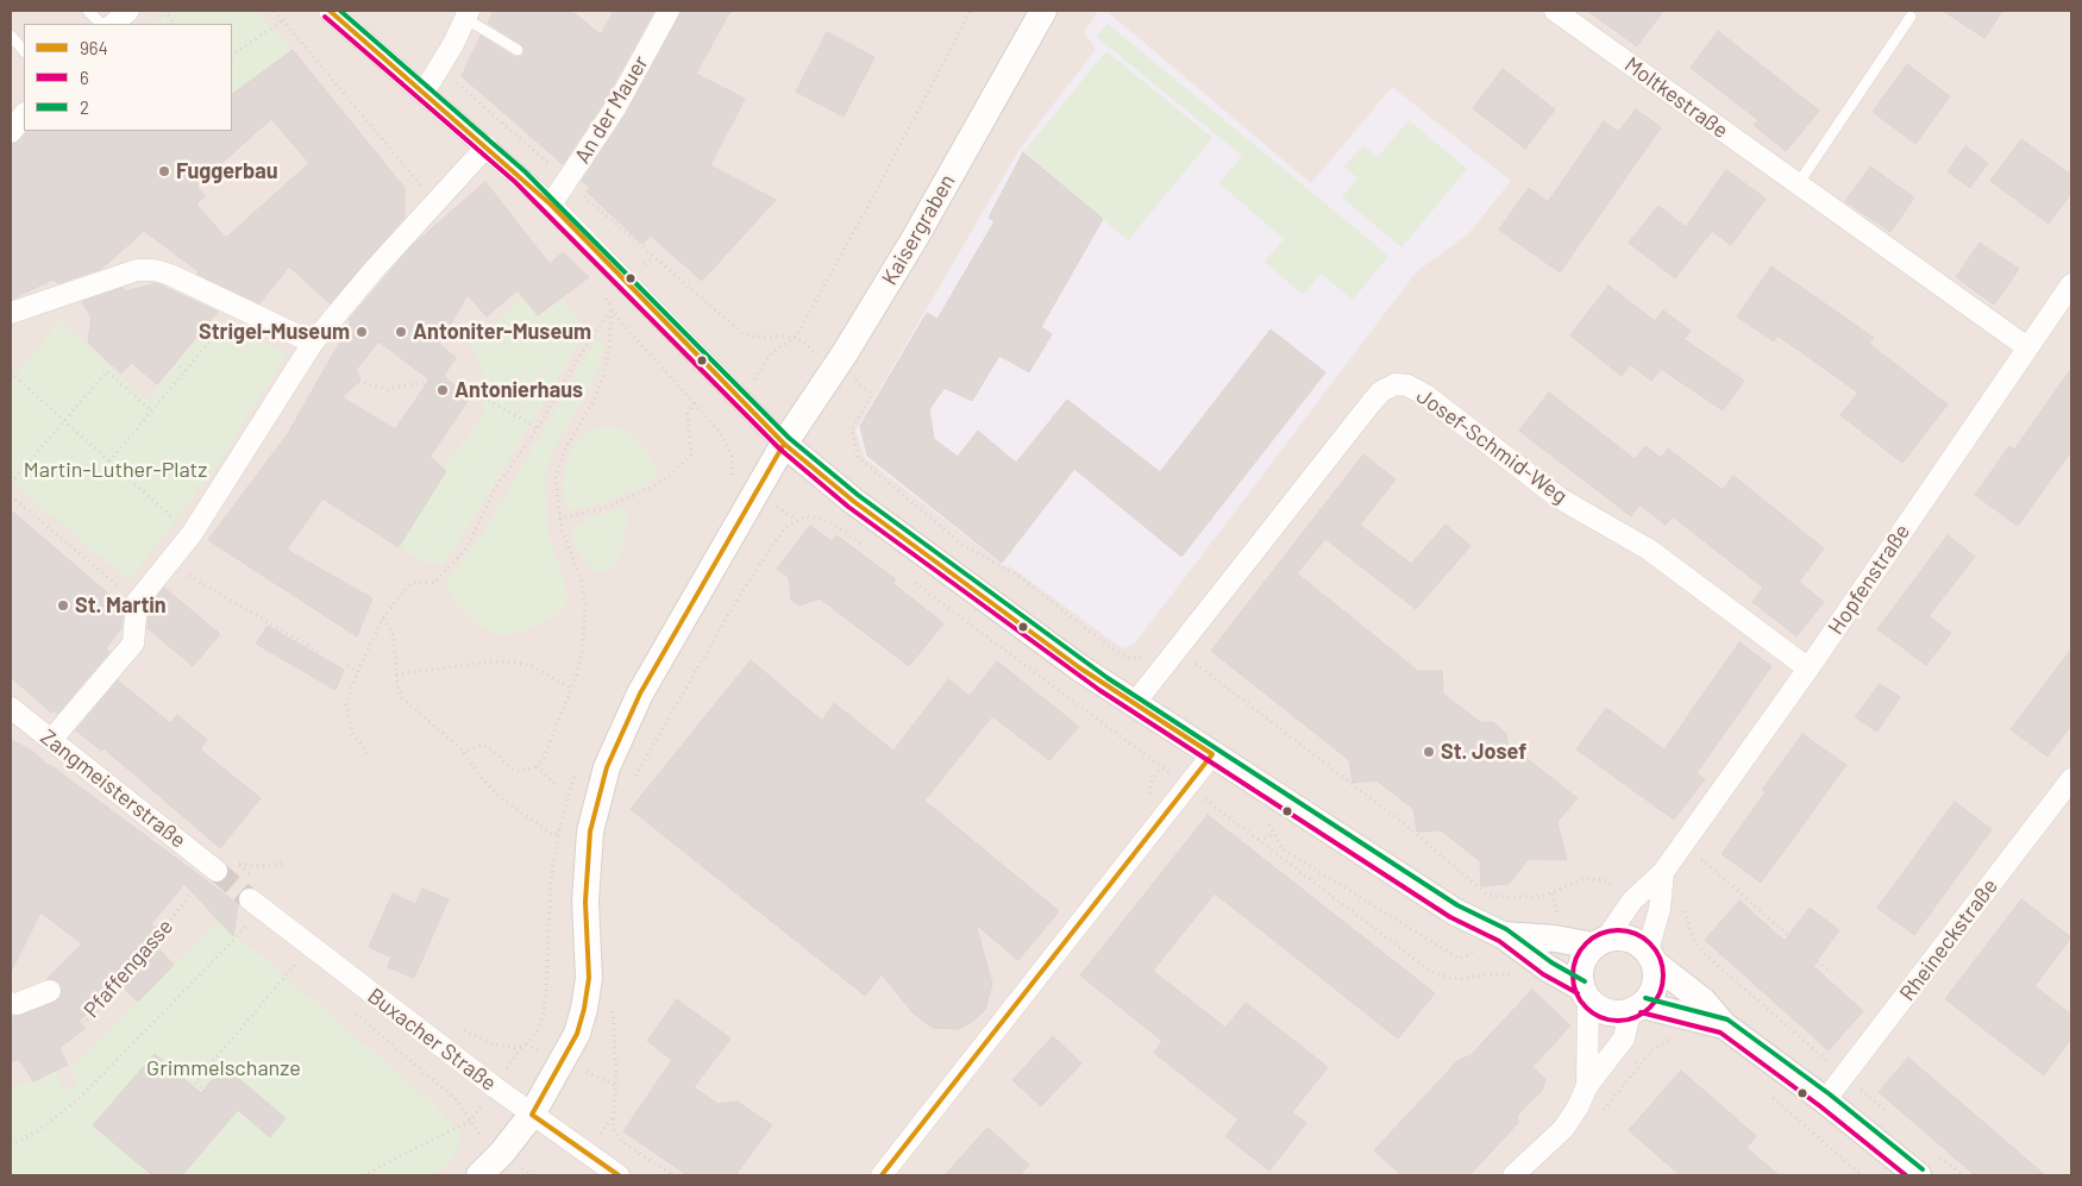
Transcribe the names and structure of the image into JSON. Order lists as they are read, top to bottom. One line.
{"streets":{"street":["Moltkestraße","An der Mauer","Kaisergraben","Josef-Schmid-Weg","Hopfenstraße","Zangmeisterstraße","Rheineckstraße","Buxacher Straße"],"path":["Pfaffengasse"]},"crossings":[["Moltkestraße","Hopfenstraße"],["Kaisergraben","Buxacher Straße"],["Josef-Schmid-Weg","Hopfenstraße"]],"parks":["Martin-Luther-Platz","Grimmelschanze"],"places":["Fuggerbau","Strigel-Museum","Antoniter-Museum","Antonierhaus","St. Martin","St. Josef"],"lines":["transit line 964","transit line 2","transit line 6"],"legend":["964","6","2"]}
